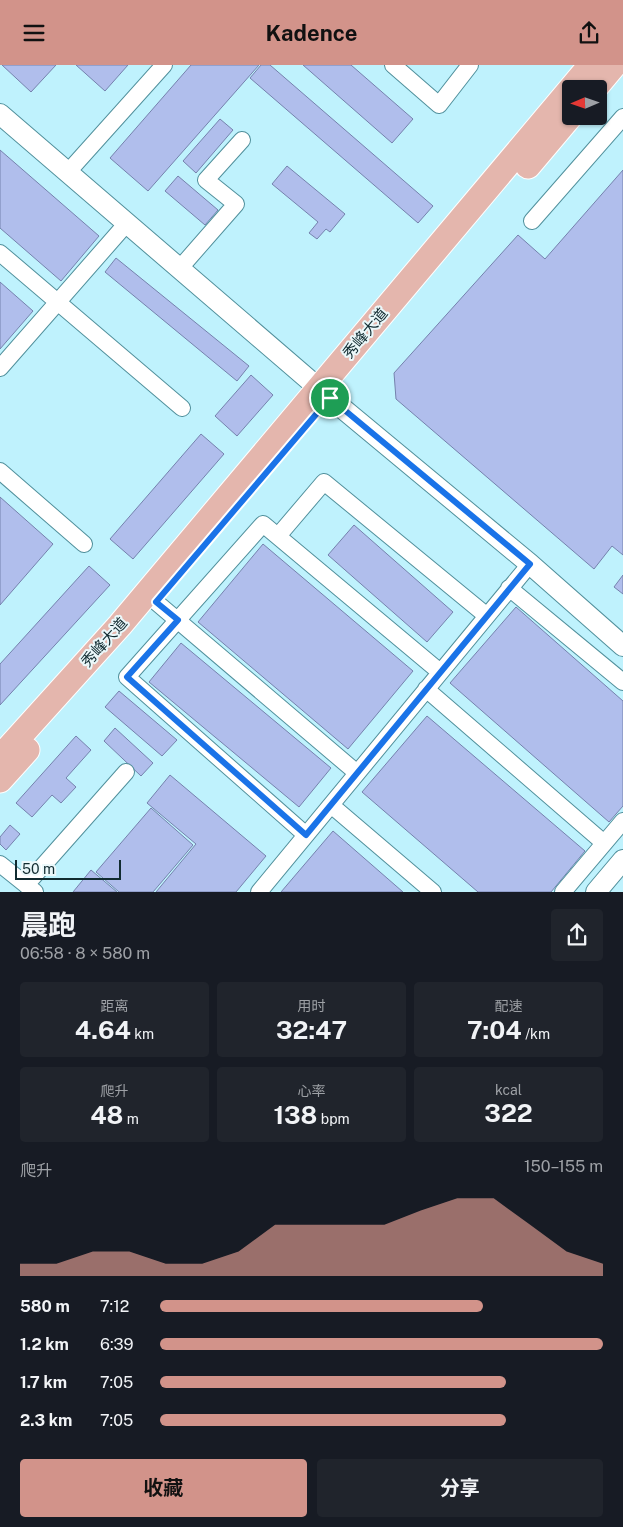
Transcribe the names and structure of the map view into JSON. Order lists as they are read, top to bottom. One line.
{"streets":{"main road":["秀峰大道"]},"scale_bar":"50 m","north":"left","page":{"header":"Kadence","scale":"50 m","heading":["晨跑","06:58 · 8 × 580 m"],"stats":[["距离","4.64 km"],["用时","32:47"],["配速","7:04 /km"],["爬升","48 m"],["心率","138 bpm"],["kcal","322"]],"chart":["爬升","150–155 m"],"list":[{"name":"580 m","note":"7:12"},{"name":"1.2 km","note":"6:39"},{"name":"1.7 km","note":"7:05"},{"name":"2.3 km","note":"7:05"}],"buttons":["收藏","分享"]}}
